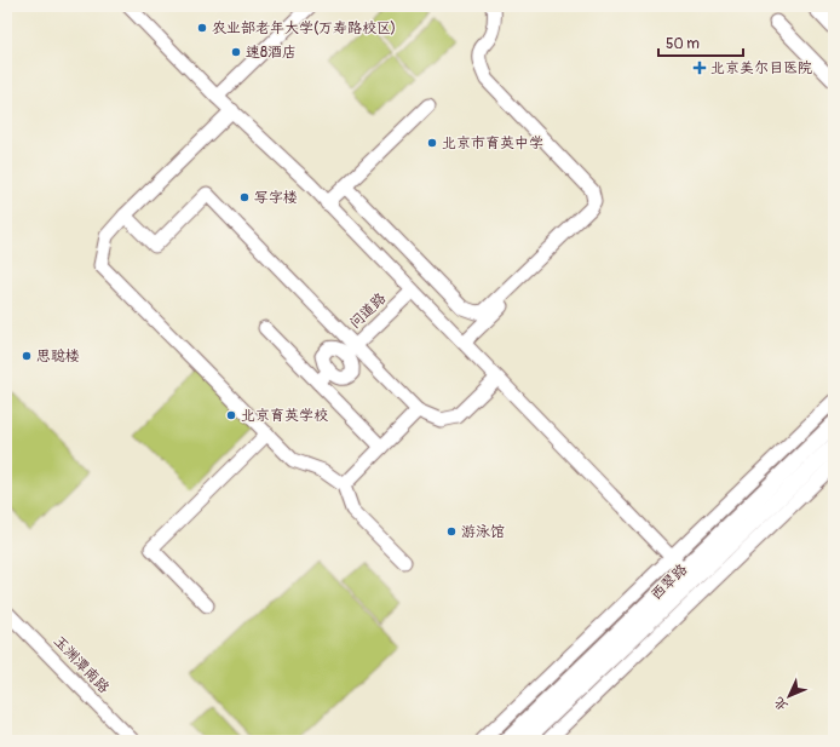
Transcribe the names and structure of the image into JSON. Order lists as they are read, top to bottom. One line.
{"streets":{"main road":["西翠路"],"street":["问道路","玉渊潭南路"]},"places":{"other":["农业部老年大学(万寿路校区)","速8酒店","北京市育英中学","写字楼","思聪楼","北京育英学校","游泳馆"],"health":["北京美尔目医院"]},"scale_bar":"50 m","north":"bottom left"}
